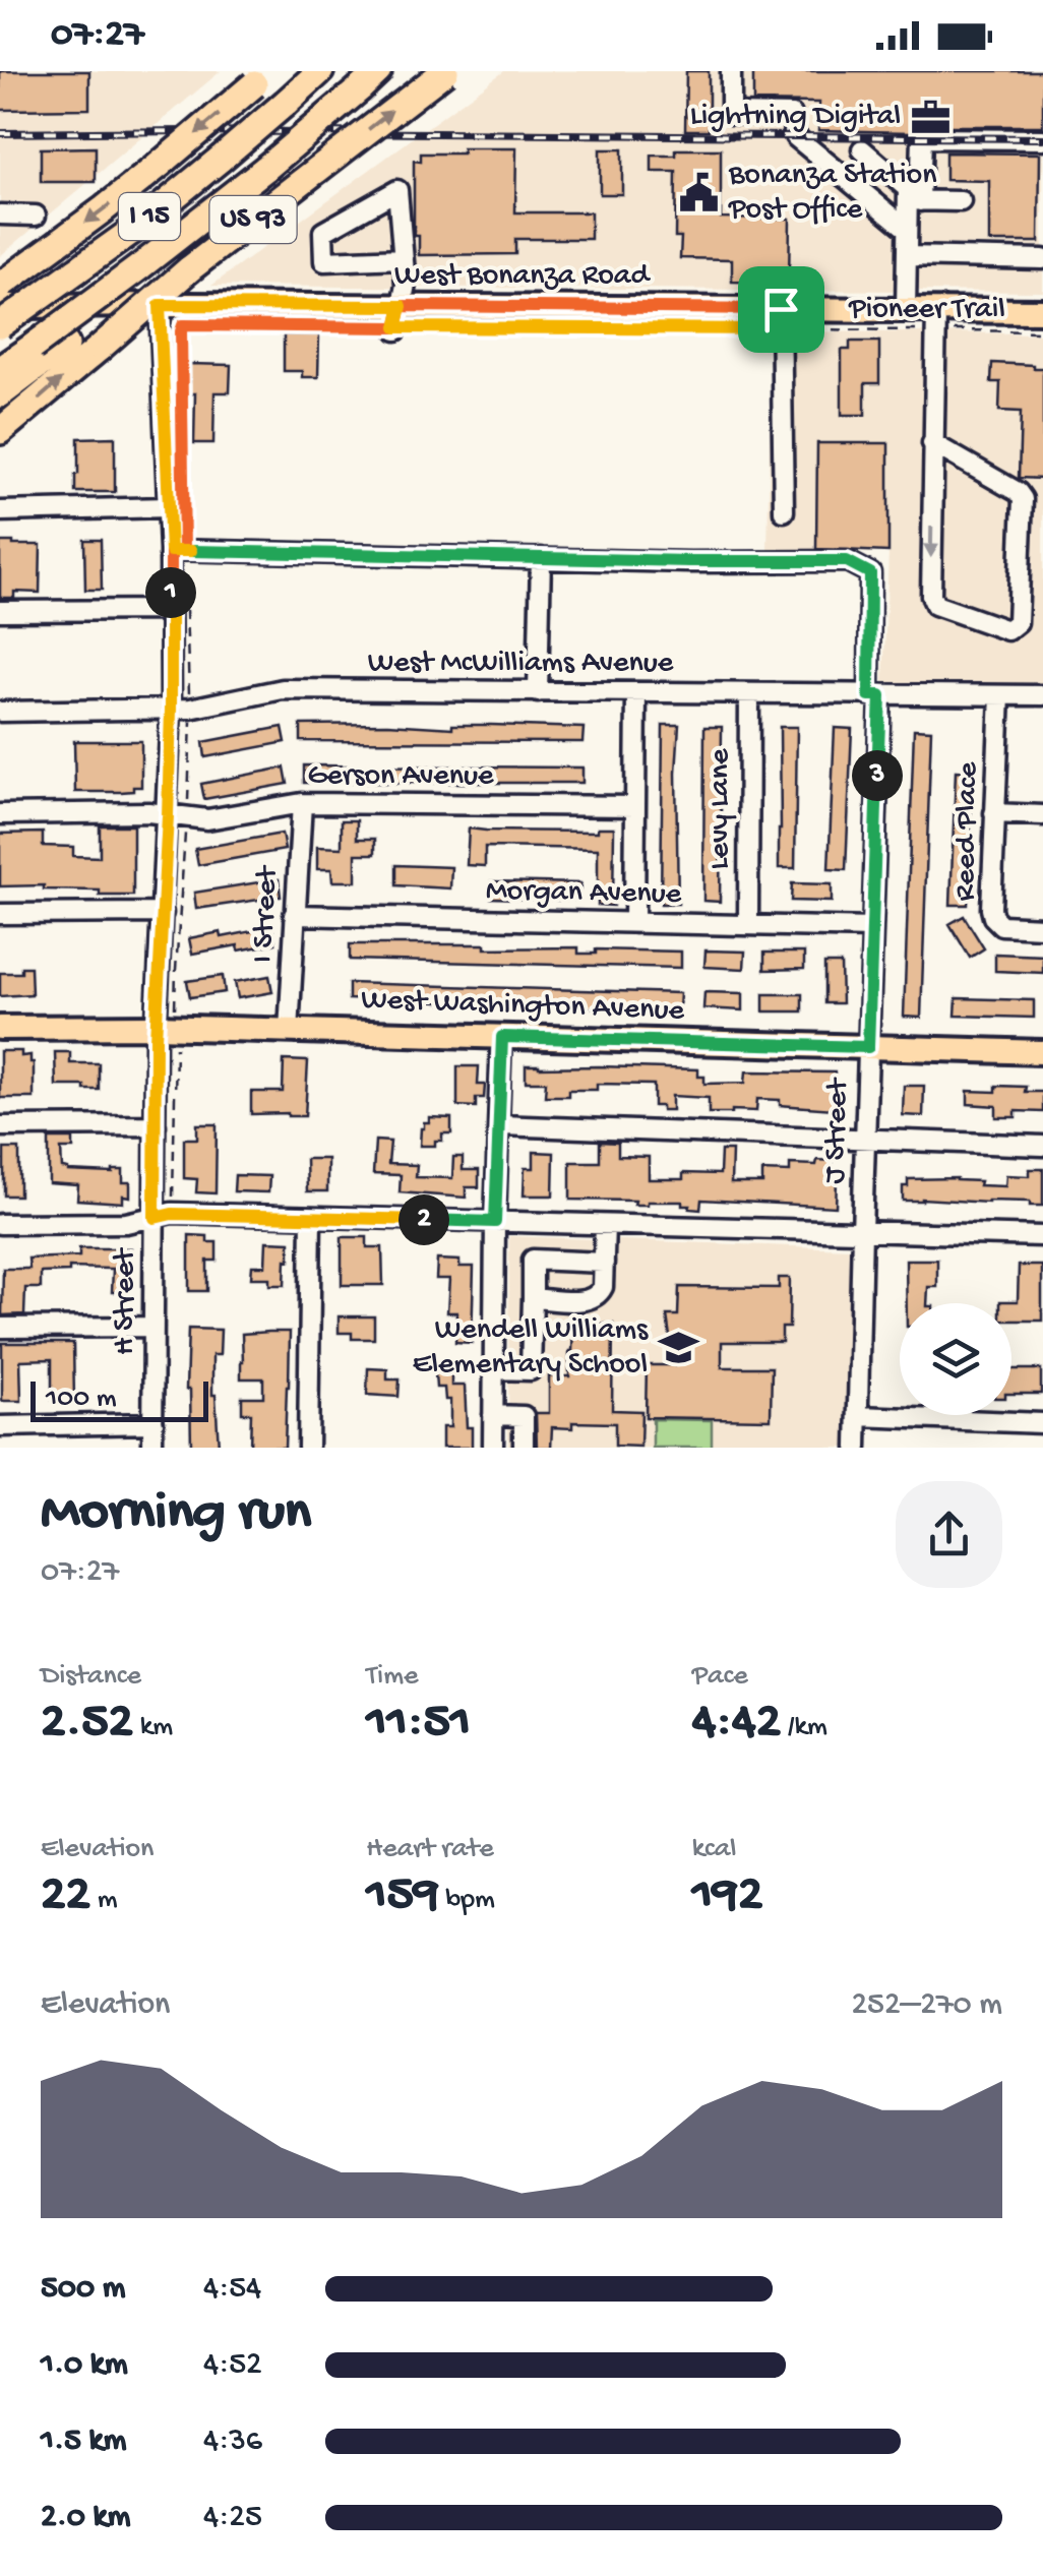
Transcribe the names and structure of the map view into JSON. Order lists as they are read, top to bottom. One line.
{"streets":{"highway":["I 15","US 93"],"main road":["West Bonanza Road","West Washington Avenue"],"street":["West McWilliams Avenue","Gerson Avenue","Levy Lane","Reed Place","Morgan Avenue","I Street","J Street","H Street"],"path":["Pioneer Trail"]},"crossings":[["West Bonanza Road","Pioneer Trail"],["West Bonanza Road","H Street"],["West McWilliams Avenue","Levy Lane"],["West McWilliams Avenue","Reed Place"],["West McWilliams Avenue","J Street"],["West McWilliams Avenue","H Street"],["Gerson Avenue","I Street"],["Gerson Avenue","H Street"],["Levy Lane","Morgan Avenue"],["Morgan Avenue","I Street"],["Morgan Avenue","J Street"],["I Street","West Washington Avenue"],["West Washington Avenue","J Street"],["West Washington Avenue","H Street"]],"places":{"office":["Lightning Digital"],"public building":["Bonanza Station Post Office"],"school or university":["Wendell Williams Elementary School"]},"scale_bar":"100 m","page":{"status":"07:27","pins":["1","3","2"],"scale":"100 m","heading":["Morning run","07:27"],"stats":[["Distance","2.52 km"],["Time","11:51"],["Pace","4:42 /km"],["Elevation","22 m"],["Heart rate","159 bpm"],["kcal","192"]],"chart":["Elevation","252–270 m"],"list":[{"name":"500 m","note":"4:54"},{"name":"1.0 km","note":"4:52"},{"name":"1.5 km","note":"4:36"},{"name":"2.0 km","note":"4:25"}]}}
